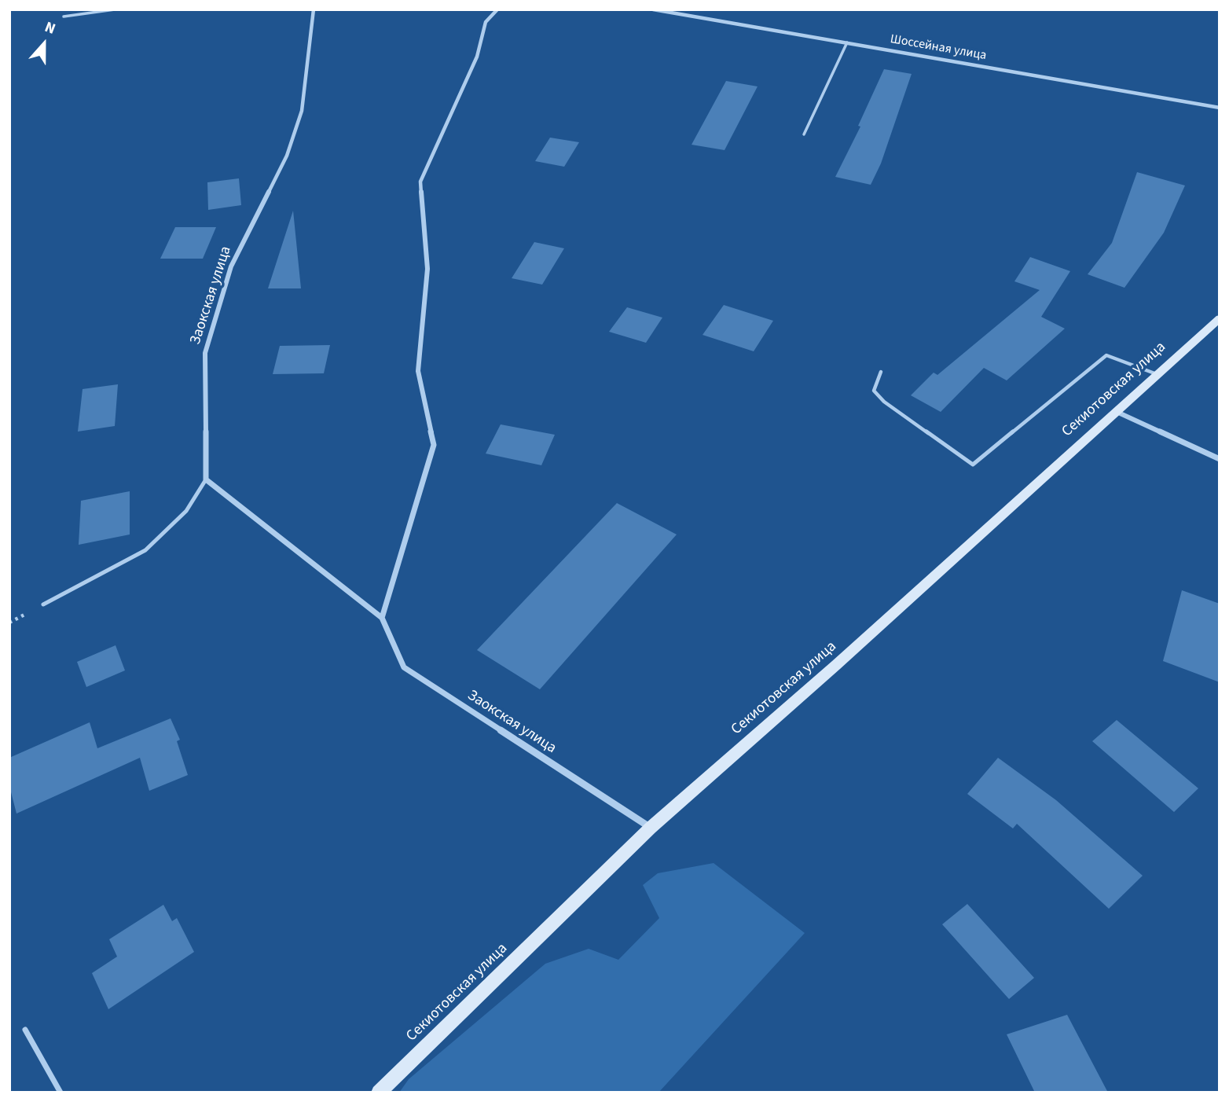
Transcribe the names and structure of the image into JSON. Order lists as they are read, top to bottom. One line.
{"streets":{"main road":["Секиотовская улица"],"street":["Шоссейная улица","Заокская улица"]},"crossings":[["Заокская улица","Секиотовская улица"]],"north":"top"}
